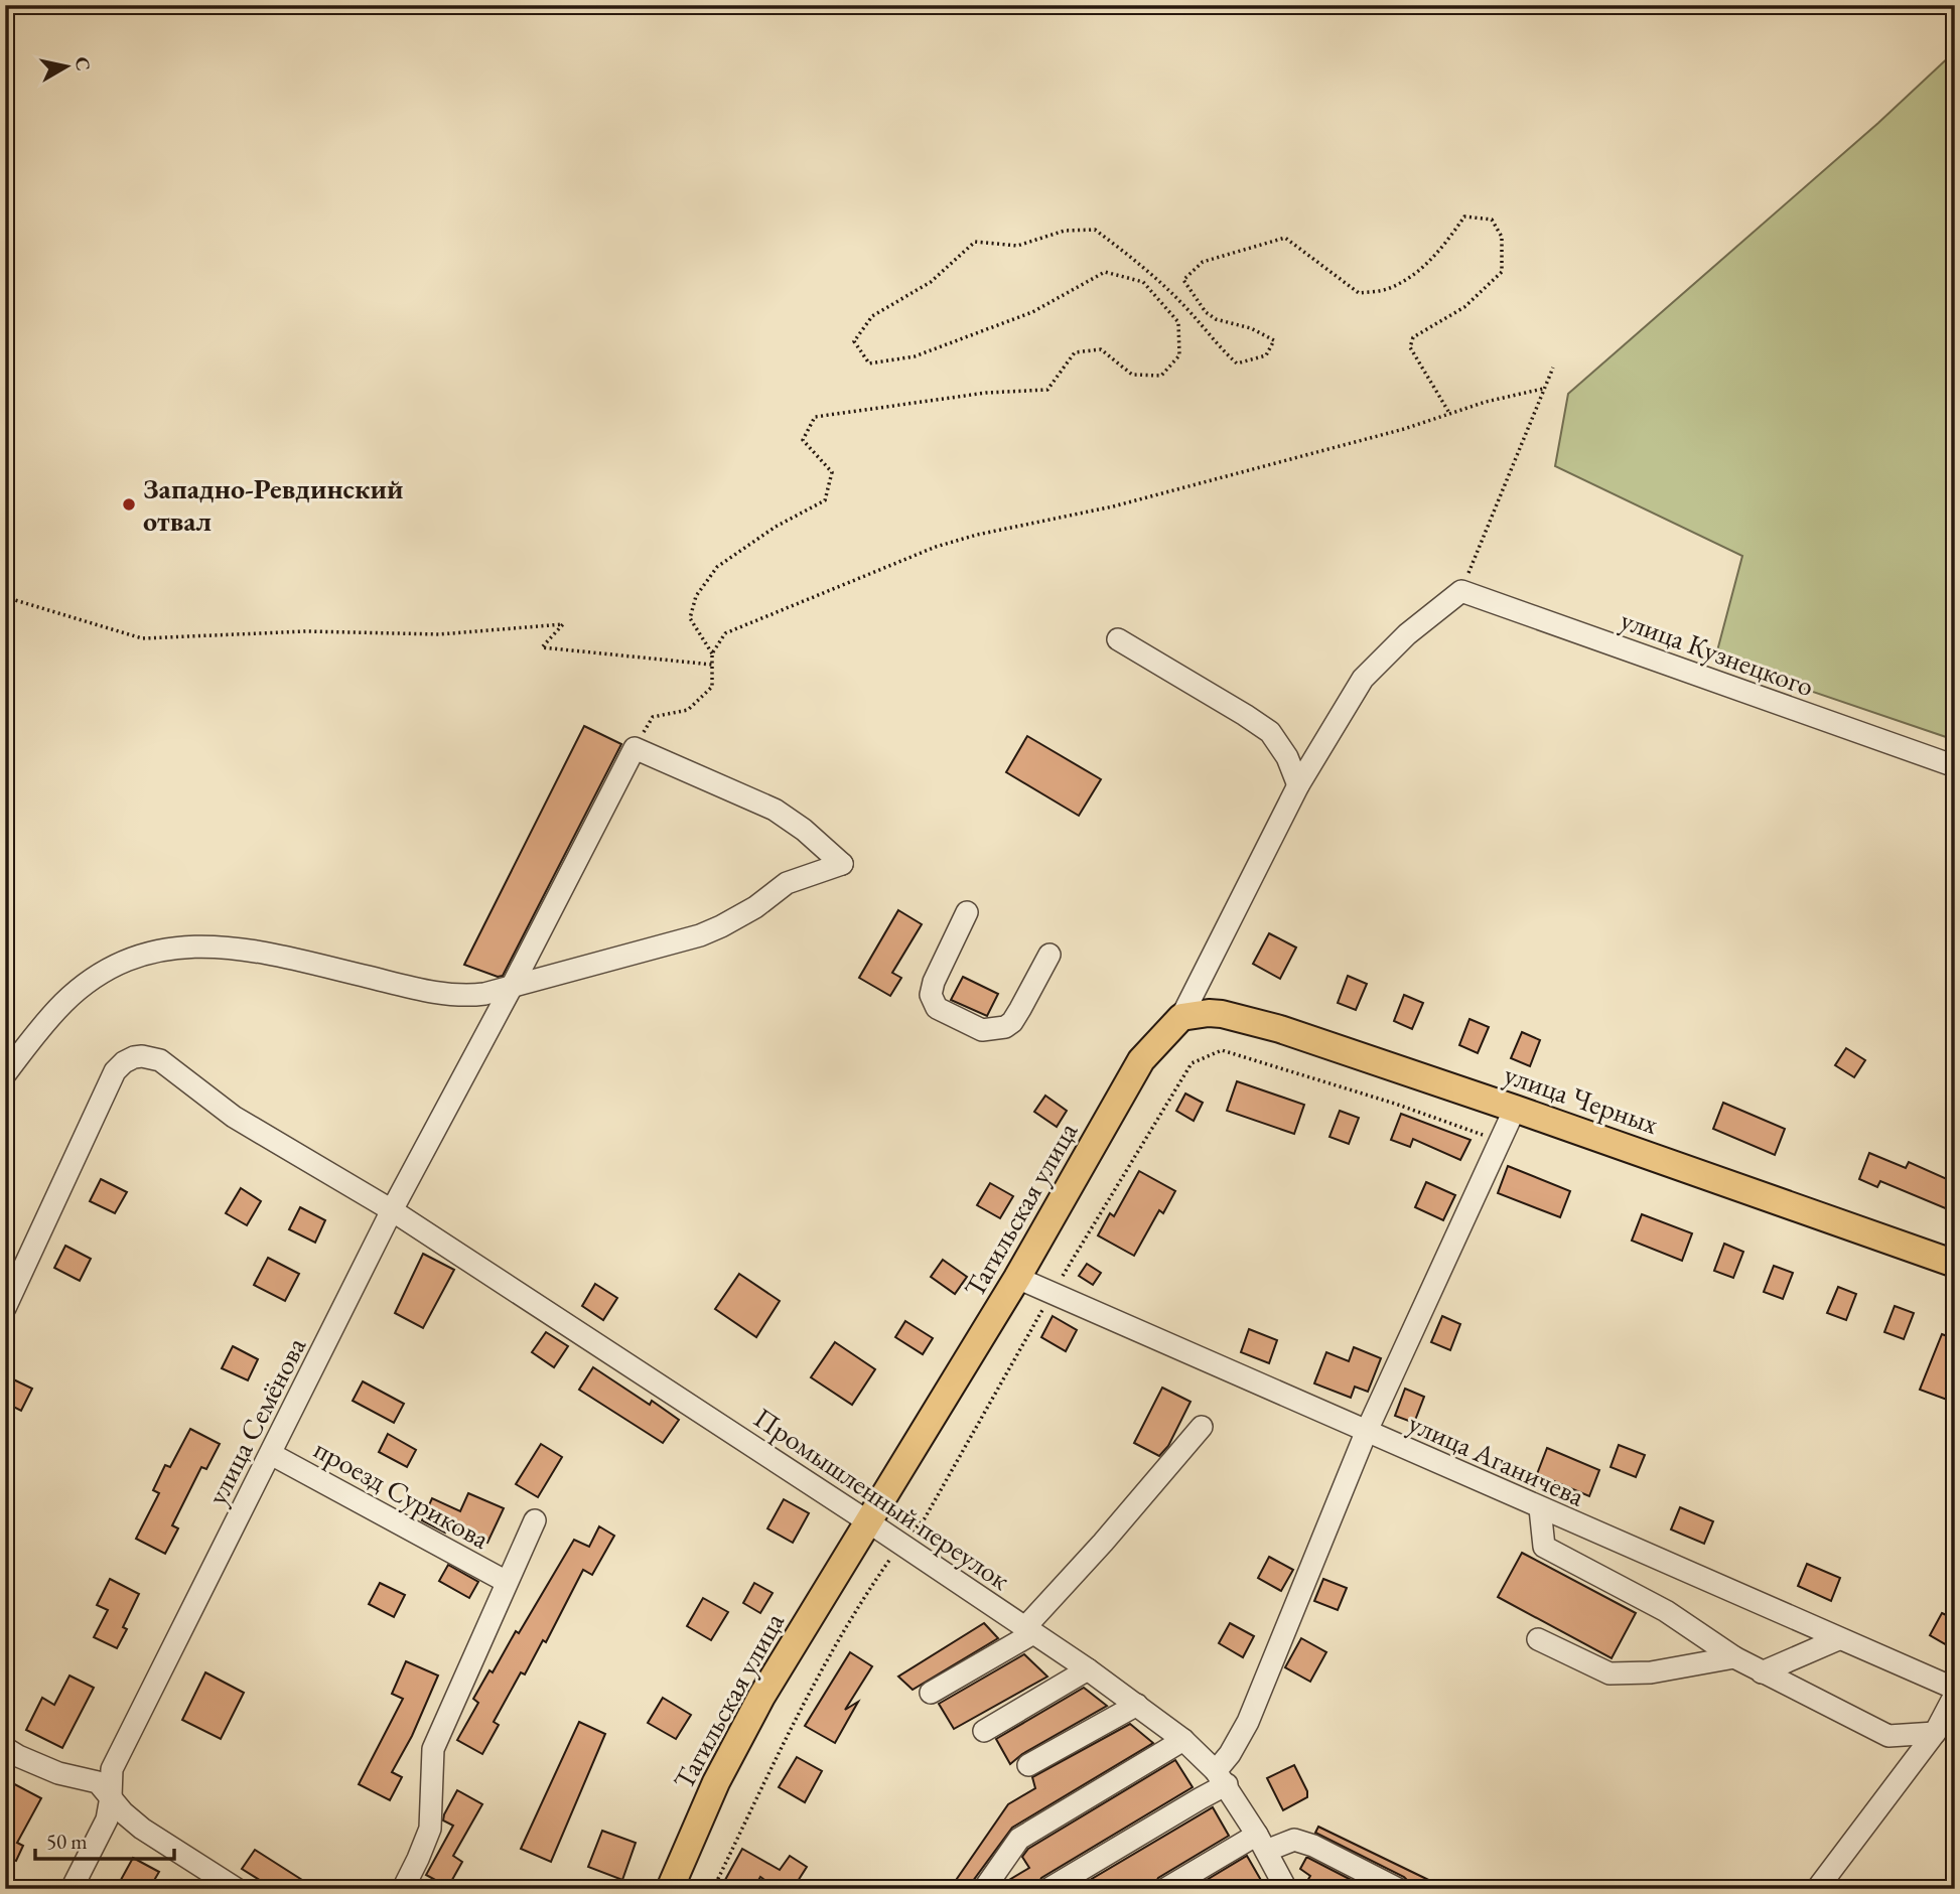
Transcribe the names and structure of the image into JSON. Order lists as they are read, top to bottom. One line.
{"streets":{"main road":["улица Черных","Тагильская улица"],"street":["улица Кузнецкого","улица Семёнова","улица Аганичева","проезд Сурикова","Промышленный переулок"]},"crossings":[["улица Кузнецкого","Тагильская улица"],["улица Черных","Тагильская улица"],["Тагильская улица","улица Аганичева"],["Тагильская улица","Промышленный переулок"],["улица Семёнова","проезд Сурикова"],["улица Семёнова","Промышленный переулок"]],"places":["Западно-Ревдинский отвал"],"scale_bar":"50 m","north":"right"}
